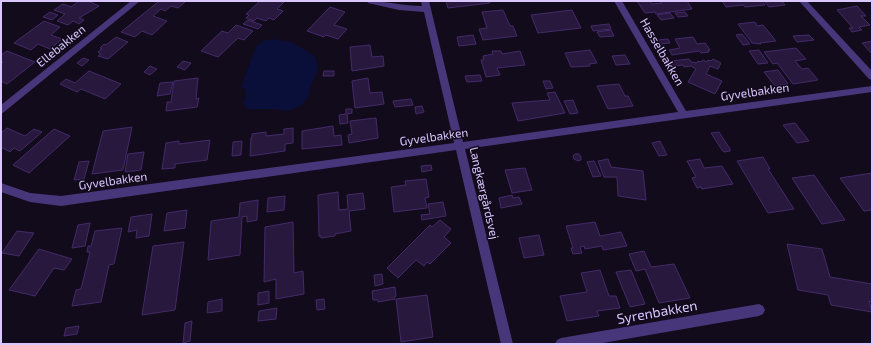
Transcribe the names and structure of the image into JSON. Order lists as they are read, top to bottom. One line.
{"streets":{"street":["Ellebakken","Hasselbakken","Gyvelbakken","Langkærgårdsvej","Syrenbakken"]},"crossings":[["Hasselbakken","Gyvelbakken"],["Gyvelbakken","Langkærgårdsvej"]]}
